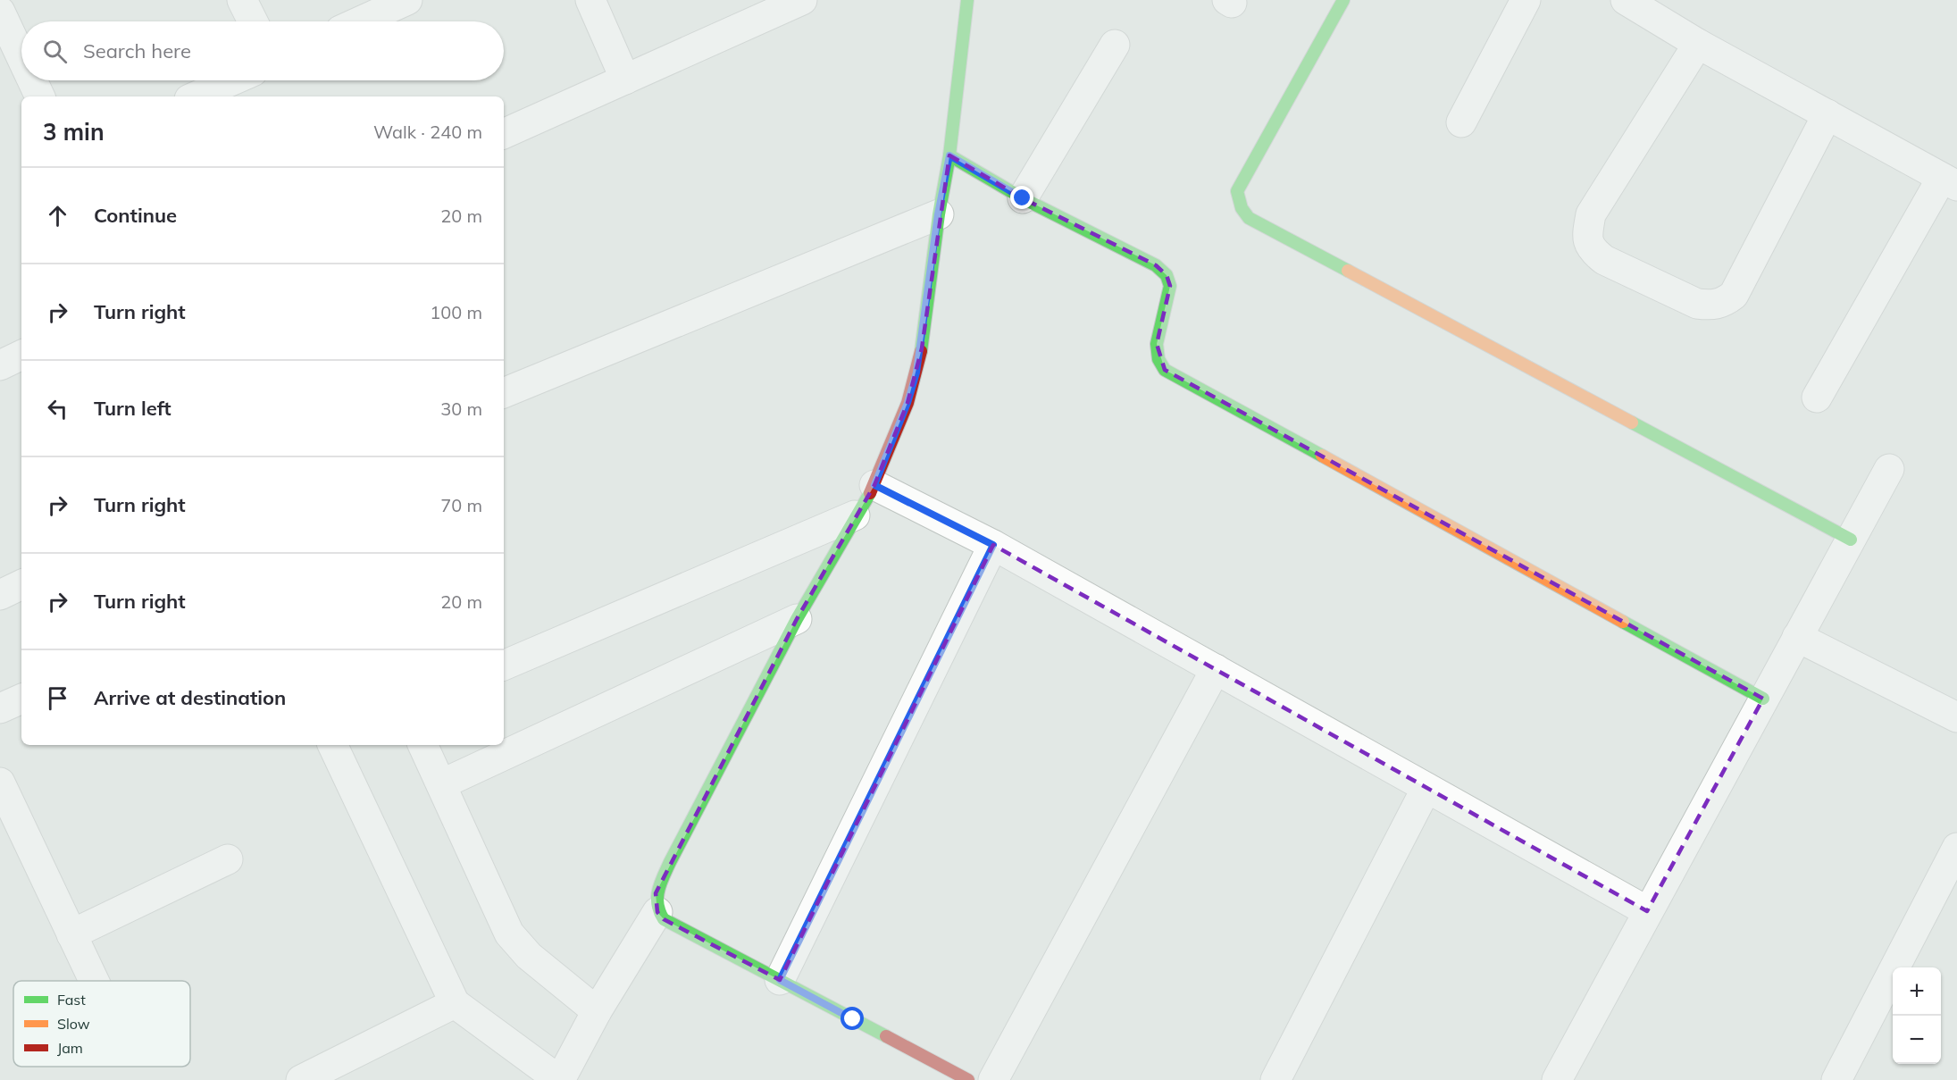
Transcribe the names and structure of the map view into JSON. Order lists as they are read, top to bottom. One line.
{"legend":["Fast","Slow","Jam"],"page":{"search":"Search here","heading":["3 min","Walk · 240 m"],"list":[["Continue","20 m"],["Turn right","100 m"],["Turn left","30 m"],["Turn right","70 m"],["Turn right","20 m"],"Arrive at destination"],"map_buttons":["+","−"]}}
